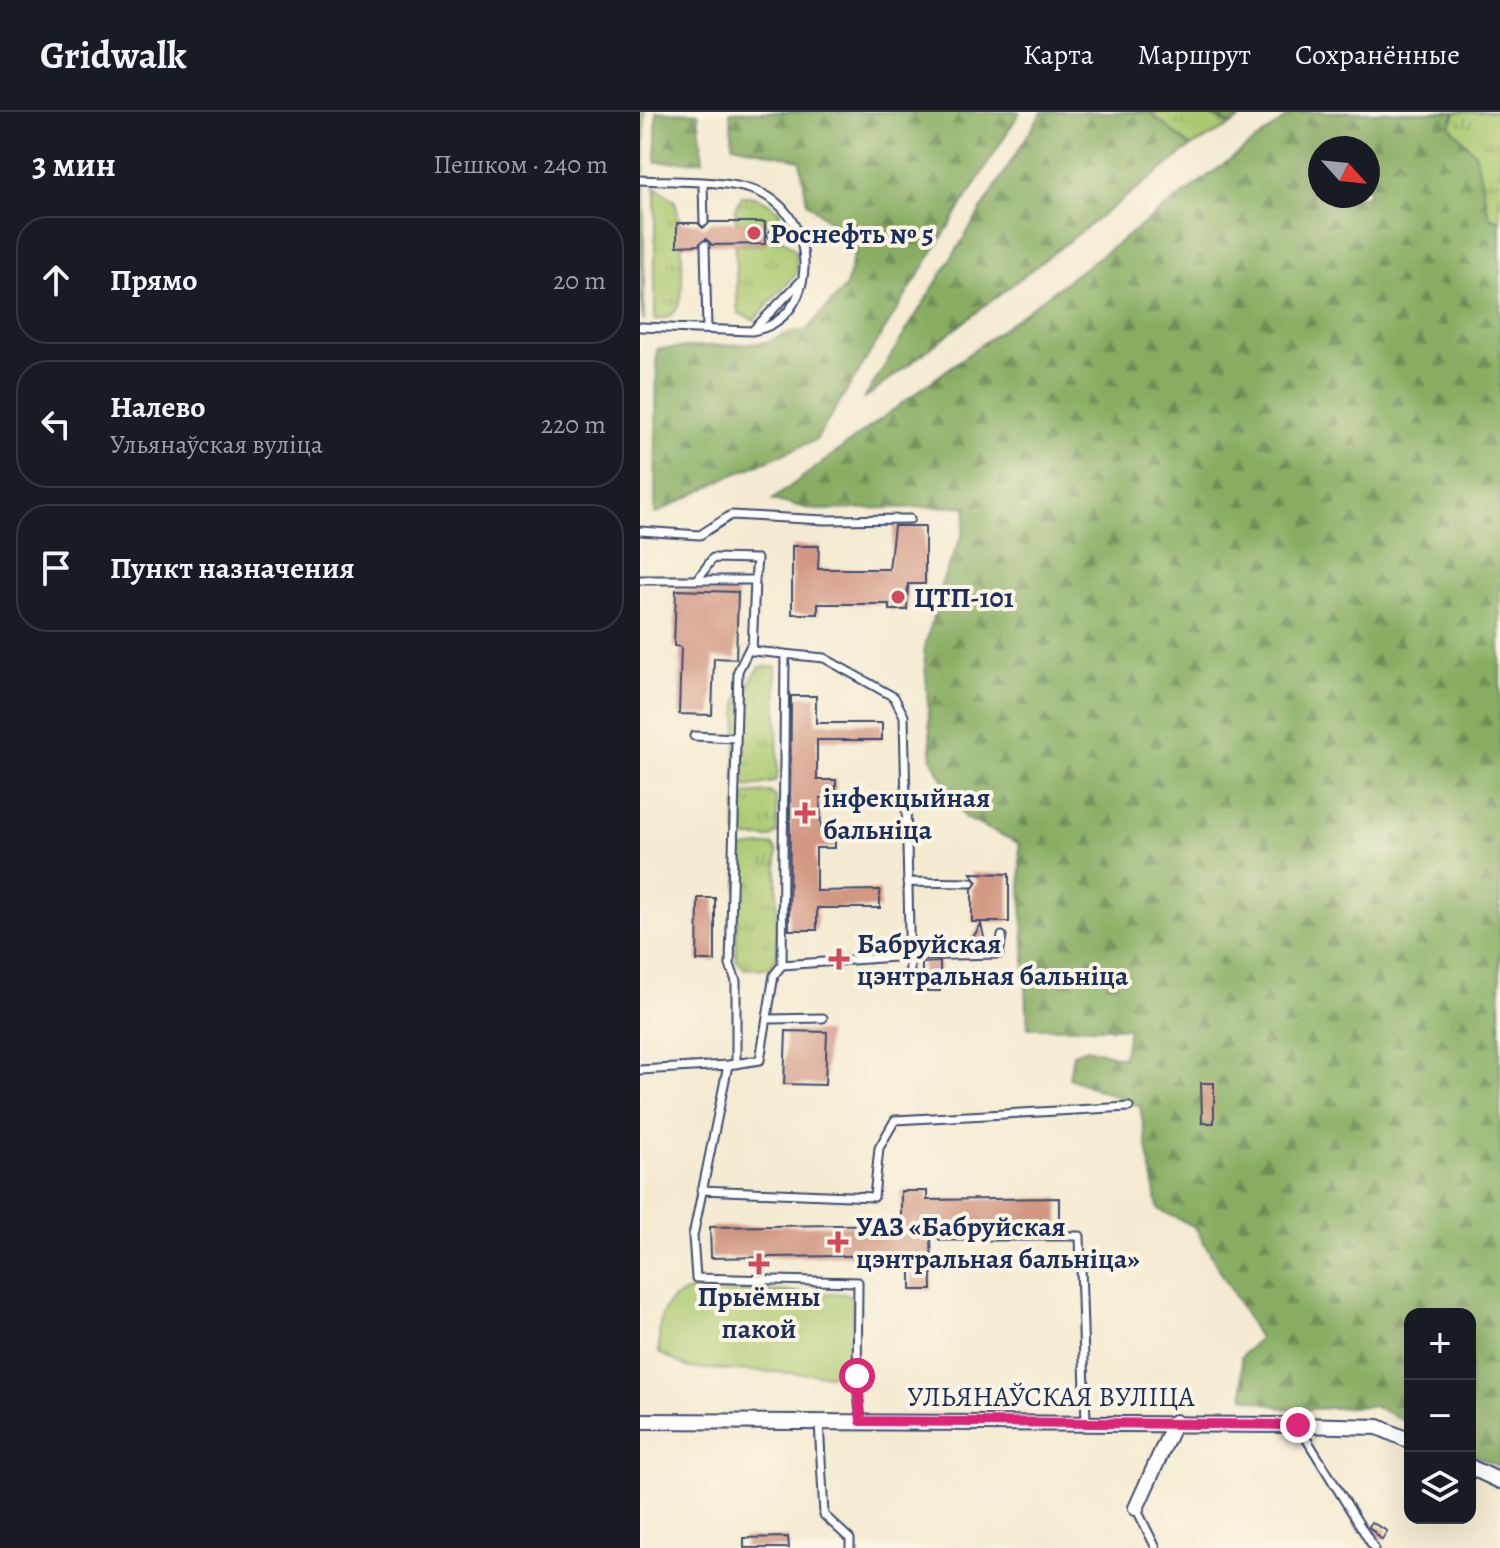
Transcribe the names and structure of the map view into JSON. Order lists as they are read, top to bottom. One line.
{"streets":{"street":["УЛЬЯНАЎСКАЯ ВУЛІЦА"]},"places":{"other":["Роснефть № 5","ЦТП-101"],"health":["інфекцыйная бальніца","Бабруйская цэнтральная бальніца","УАЗ «Бабруйская цэнтральная бальніца»","Прыёмны пакой"]},"north":"bottom right","page":{"header":"Gridwalk","nav":["Карта","Маршрут","Сохранённые"],"heading":["3 мин","Пешком · 240 m"],"list":[["Прямо","20 m"],["Налево","Ульянаўская вуліца","220 m"],"Пункт назначения"],"map_buttons":["+","−"]}}
